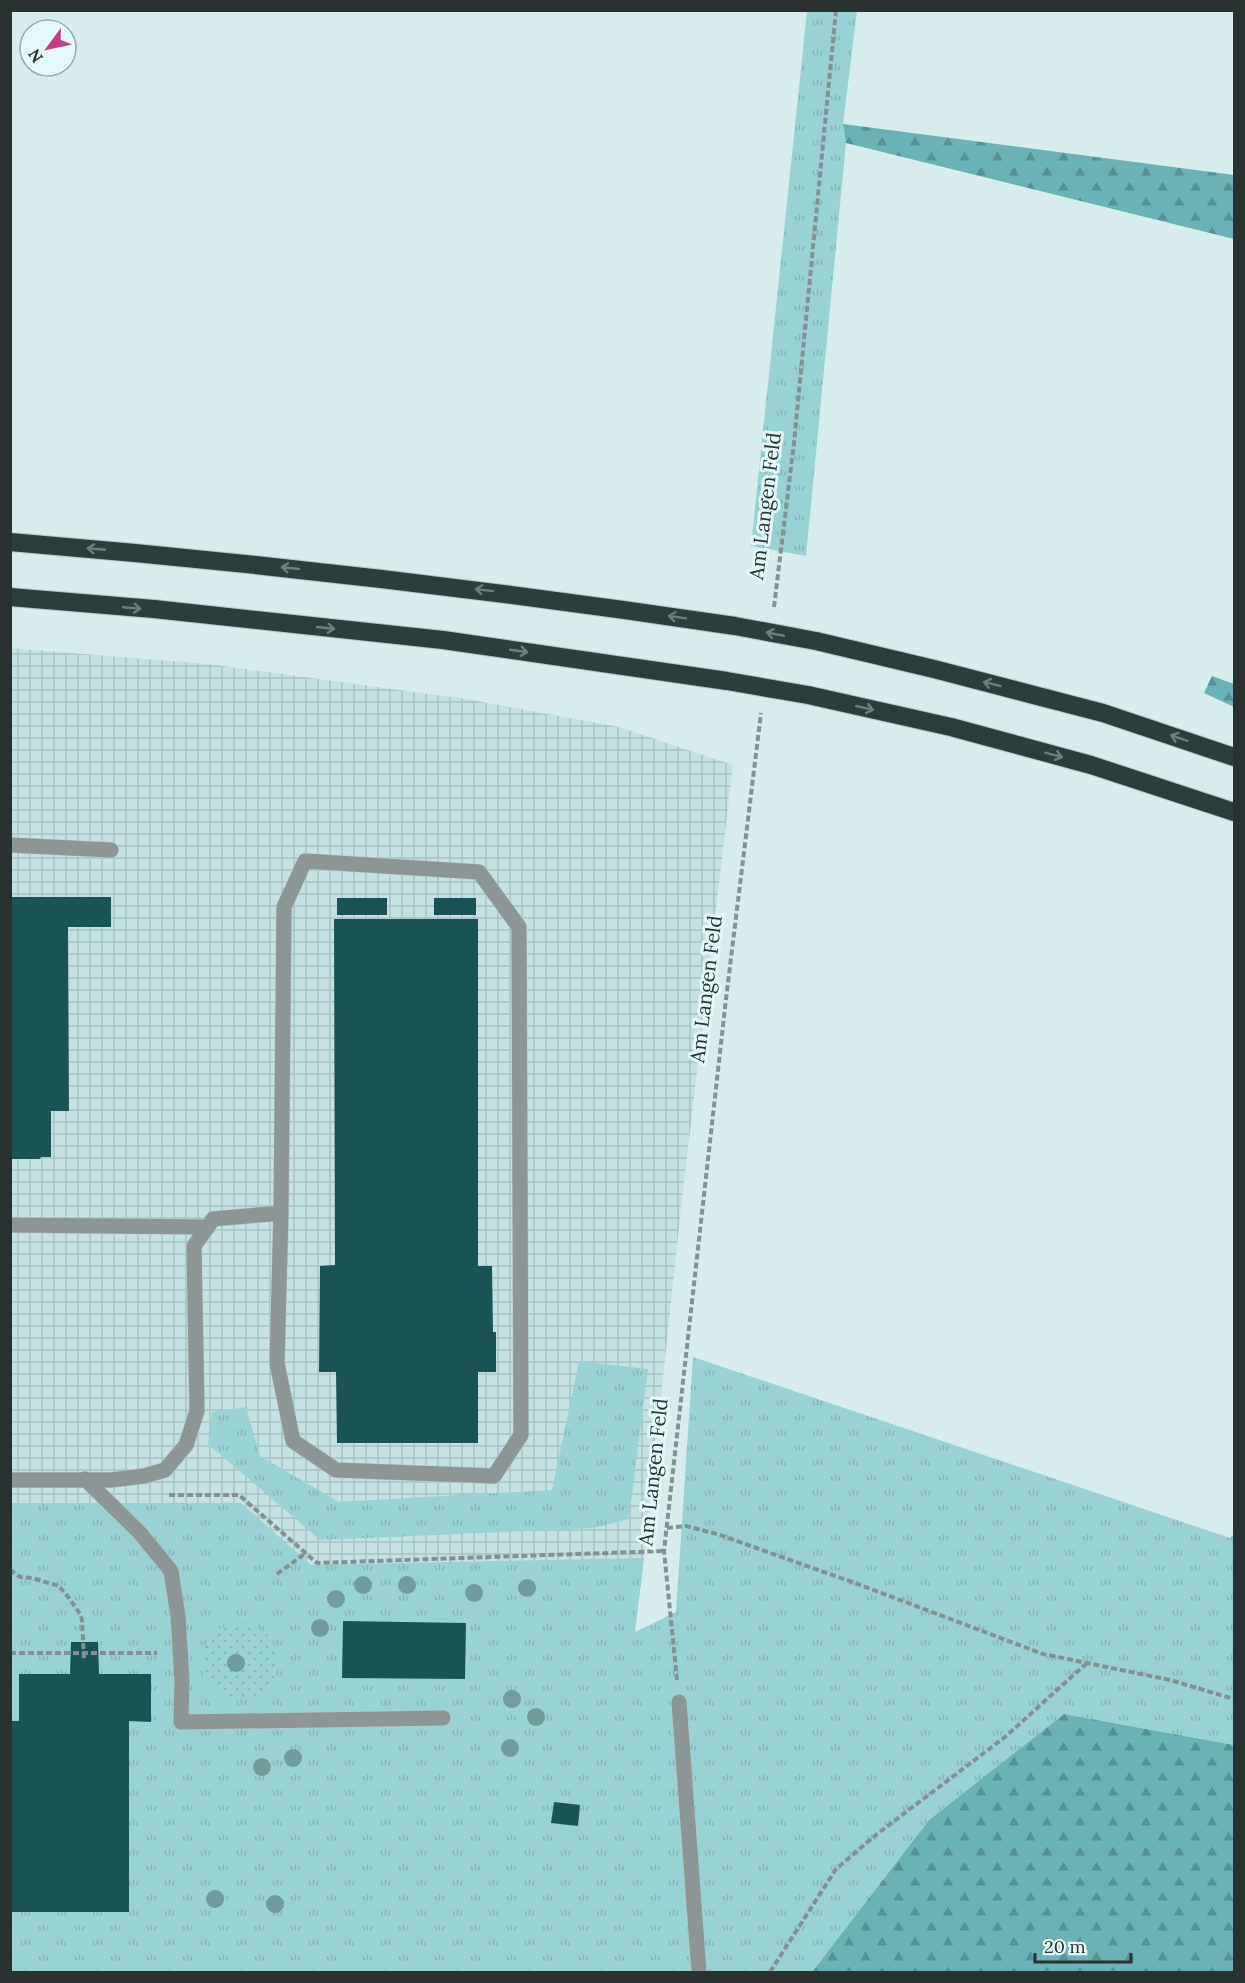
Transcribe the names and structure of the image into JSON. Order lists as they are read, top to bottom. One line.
{"streets":{"path":["Am Langen Feld"]},"scale_bar":"20 m","north":"bottom left"}
